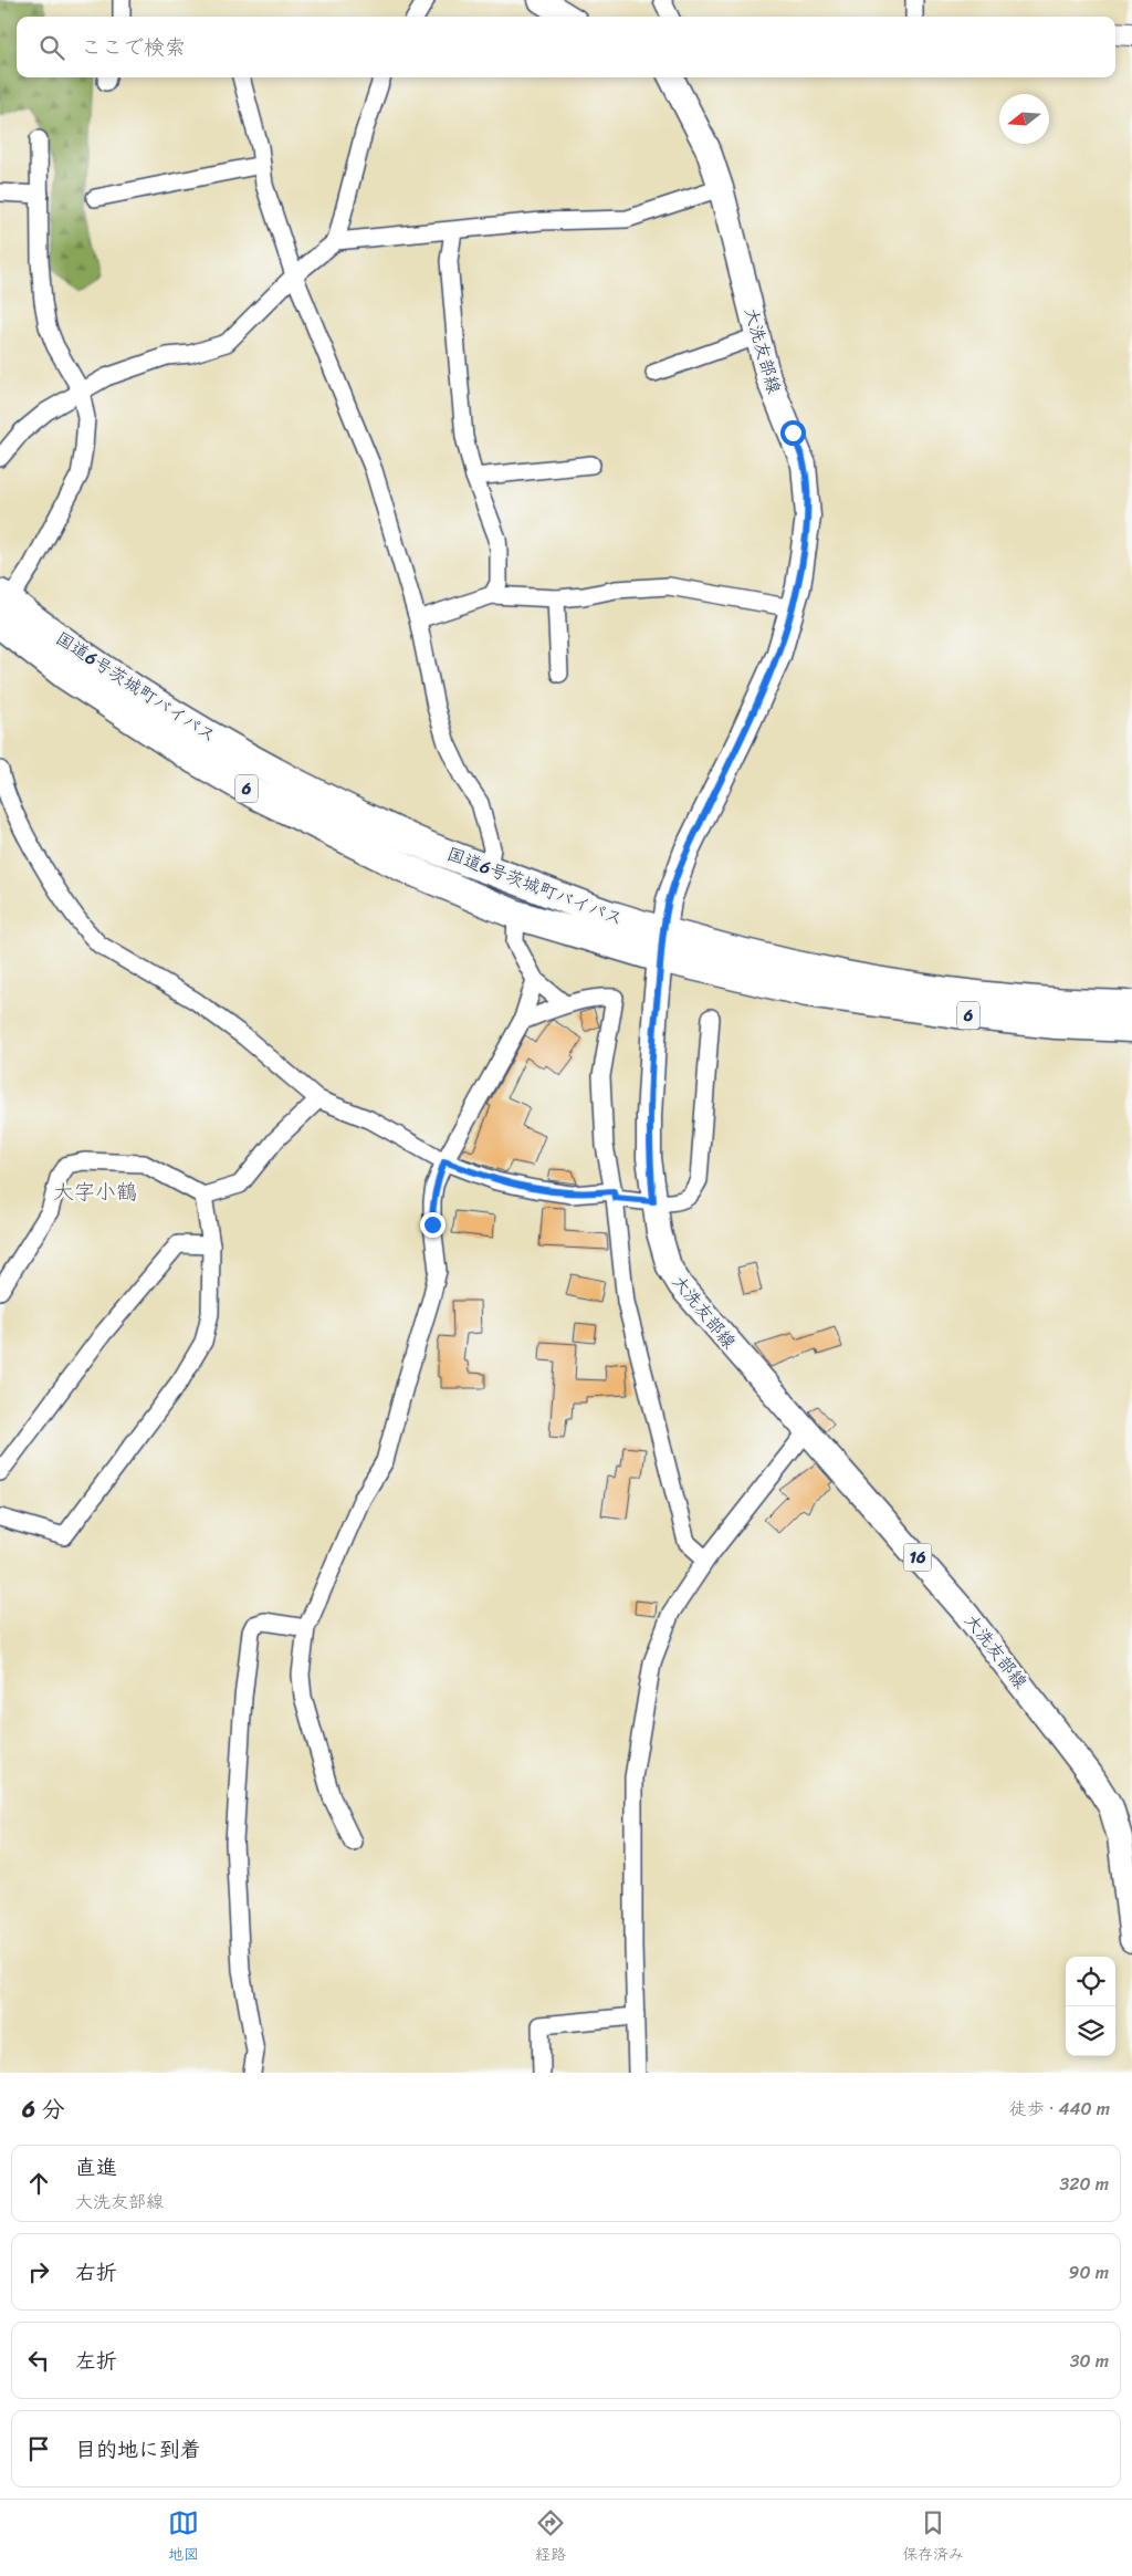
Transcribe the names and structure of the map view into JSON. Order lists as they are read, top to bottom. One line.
{"streets":{"highway":["国道6号茨城町バイパス","6"],"main road":["大洗友部線","16"]},"crossings":[["大洗友部線","国道6号茨城町バイパス"]],"districts":["大字小鶴"],"north":"left","page":{"search":"ここで検索","heading":["6 分","徒歩 · 440 m"],"list":[["直進","大洗友部線","320 m"],["右折","90 m"],["左折","30 m"],"目的地に到着"],"nav":["地図","経路","保存済み"]}}
